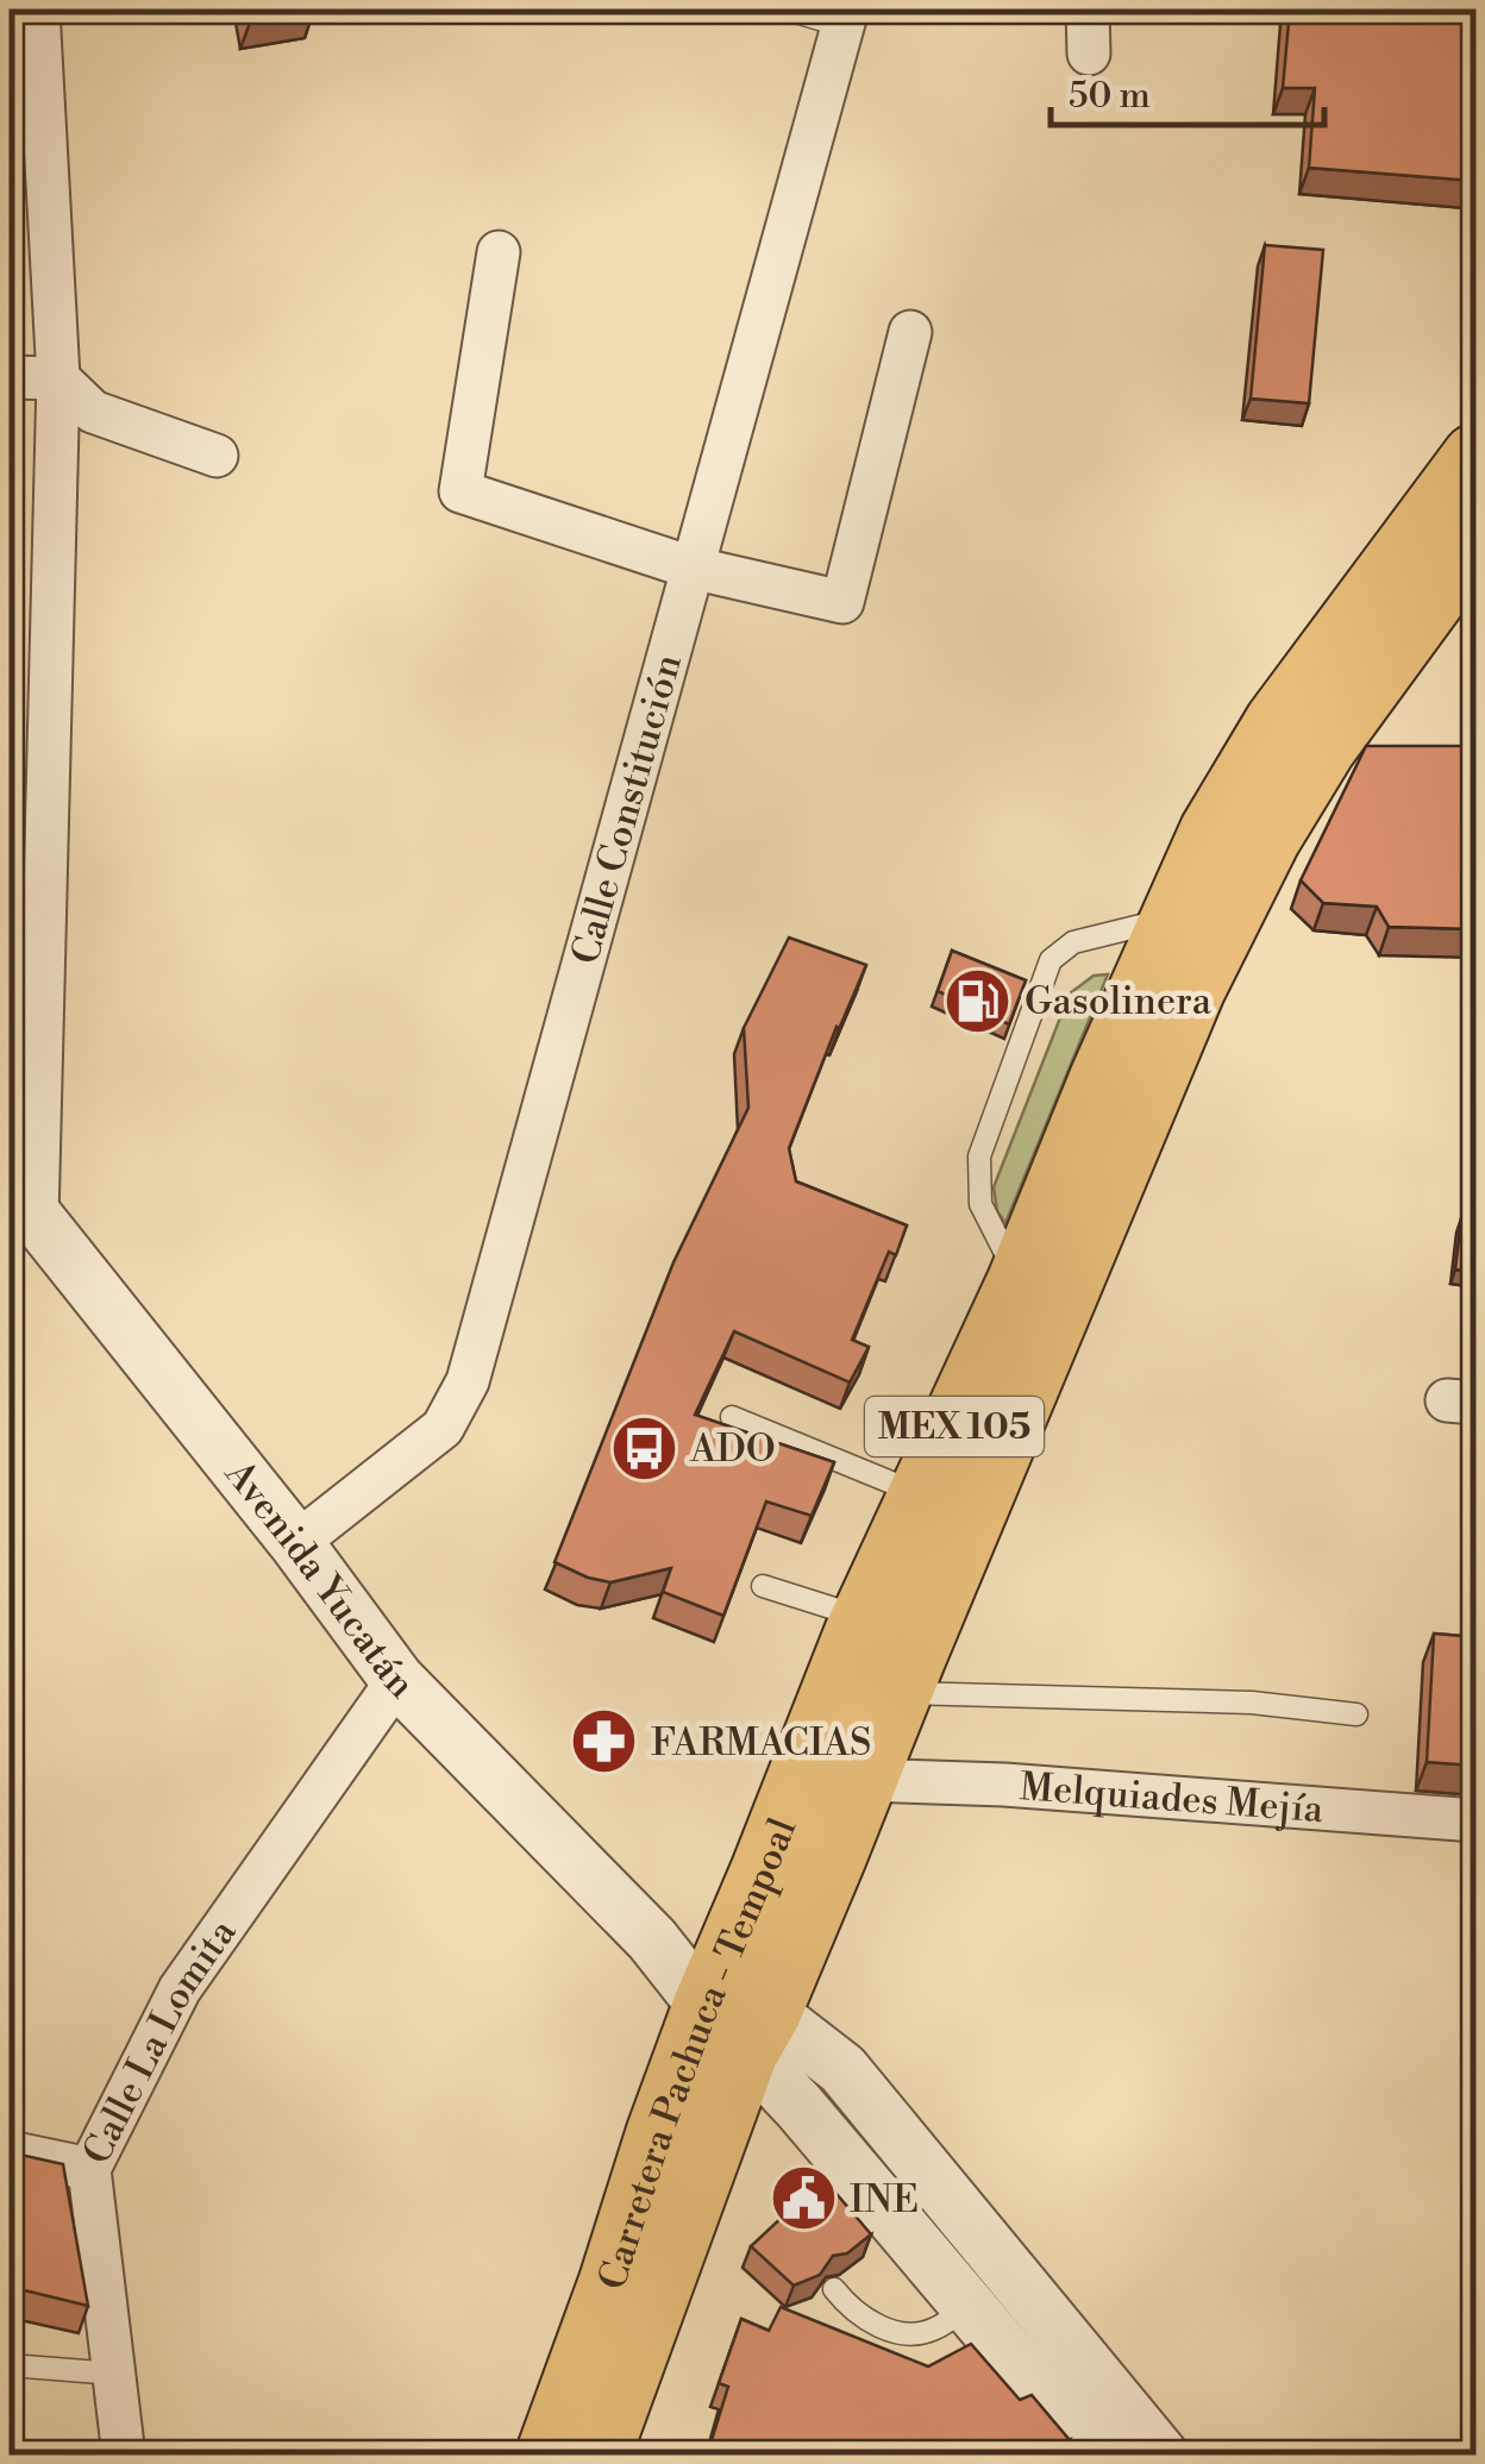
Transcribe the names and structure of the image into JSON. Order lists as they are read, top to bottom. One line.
{"streets":{"main road":["MEX 105","Carretera Pachuca - Tempoal"],"street":["Calle Constitución","Avenida Yucatán","Melquiades Mejía","Calle La Lomita"]},"crossings":[["Calle Constitución","Avenida Yucatán"],["Avenida Yucatán","Calle La Lomita"],["Avenida Yucatán","Carretera Pachuca - Tempoal"],["Melquiades Mejía","Carretera Pachuca - Tempoal"]],"places":{"fuel station":["Gasolinera"],"bus stop":["ADO"],"pharmacy":["FARMACIAS"],"public building":["INE"]},"scale_bar":"50 m"}
